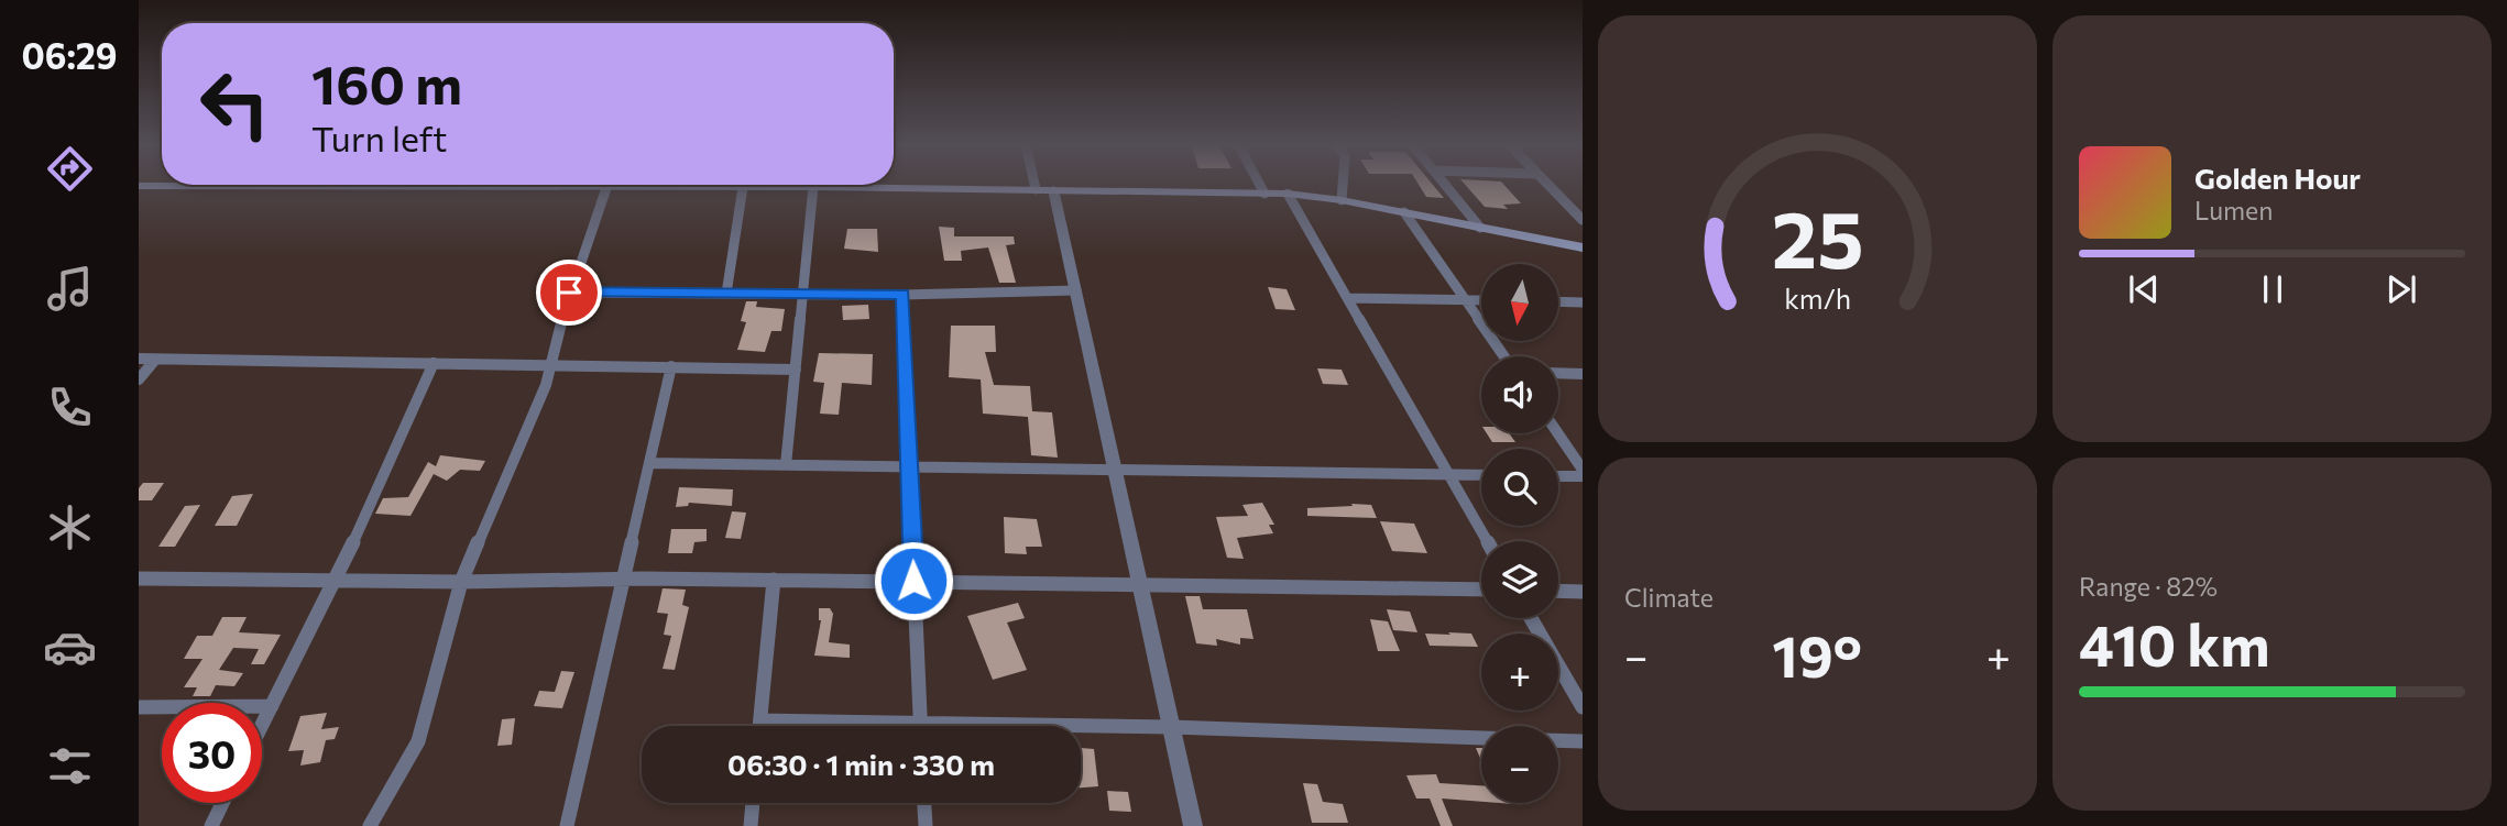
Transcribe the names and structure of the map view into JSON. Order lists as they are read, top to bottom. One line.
{"north":"bottom","page":{"tabs":"06:29","turn":["160 m","Turn left"],"song":["Golden Hour","Lumen"],"map_buttons":["+","−"],"tile":["Climate",["Range · 82%","410 km"]],"heat":["−","19°","+"],"limit":"30","trip":"06:30 · 1 min · 330 m","gauge":["25","km/h"]}}
